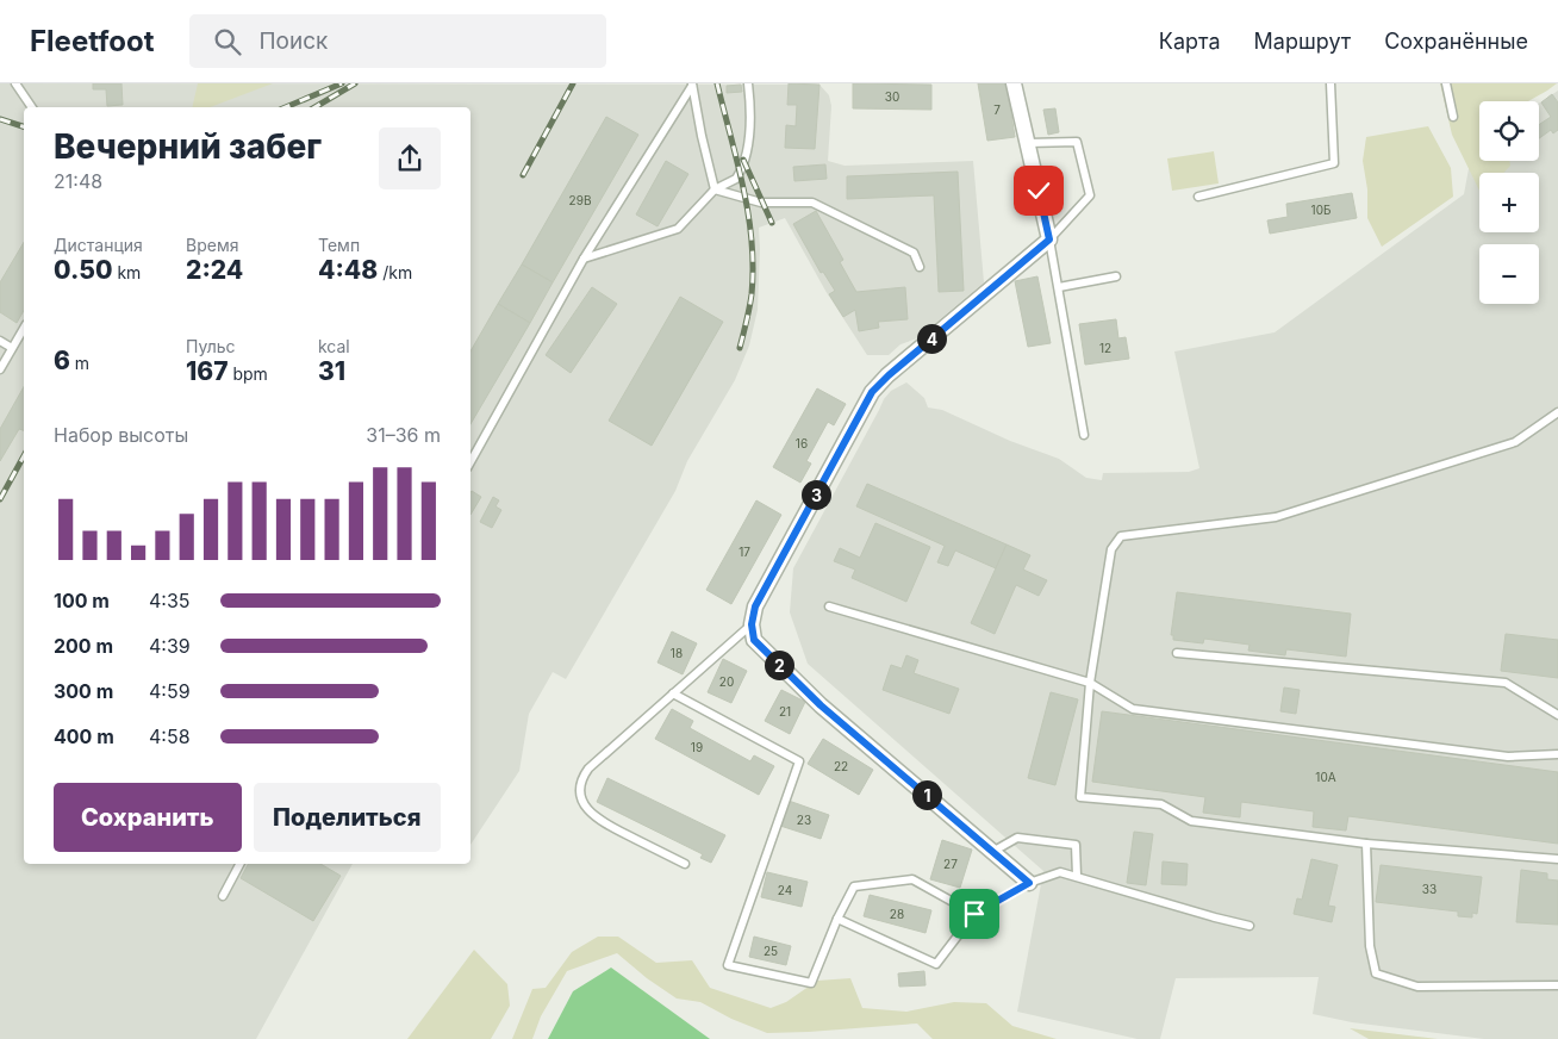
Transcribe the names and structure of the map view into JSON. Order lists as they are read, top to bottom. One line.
{"house_numbers":["30","7","29В","10Б","12","16","17","18","20","21","19","22","10А","23","27","33","24","28","25"],"page":{"header":"Fleetfoot","search":"Поиск","nav":["Карта","Маршрут","Сохранённые"],"map_buttons":["+","−"],"heading":["Вечерний забег","21:48"],"stats":[["Дистанция","0.50 km"],["Время","2:24"],["Темп","4:48 /km"],["6 m"],["Пульс","167 bpm"],["kcal","31"]],"pins":["4","3","2","1"],"chart":["Набор высоты","31–36 m"],"list":[{"name":"100 m","note":"4:35"},{"name":"200 m","note":"4:39"},{"name":"300 m","note":"4:59"},{"name":"400 m","note":"4:58"}],"buttons":["Сохранить","Поделиться"]}}
